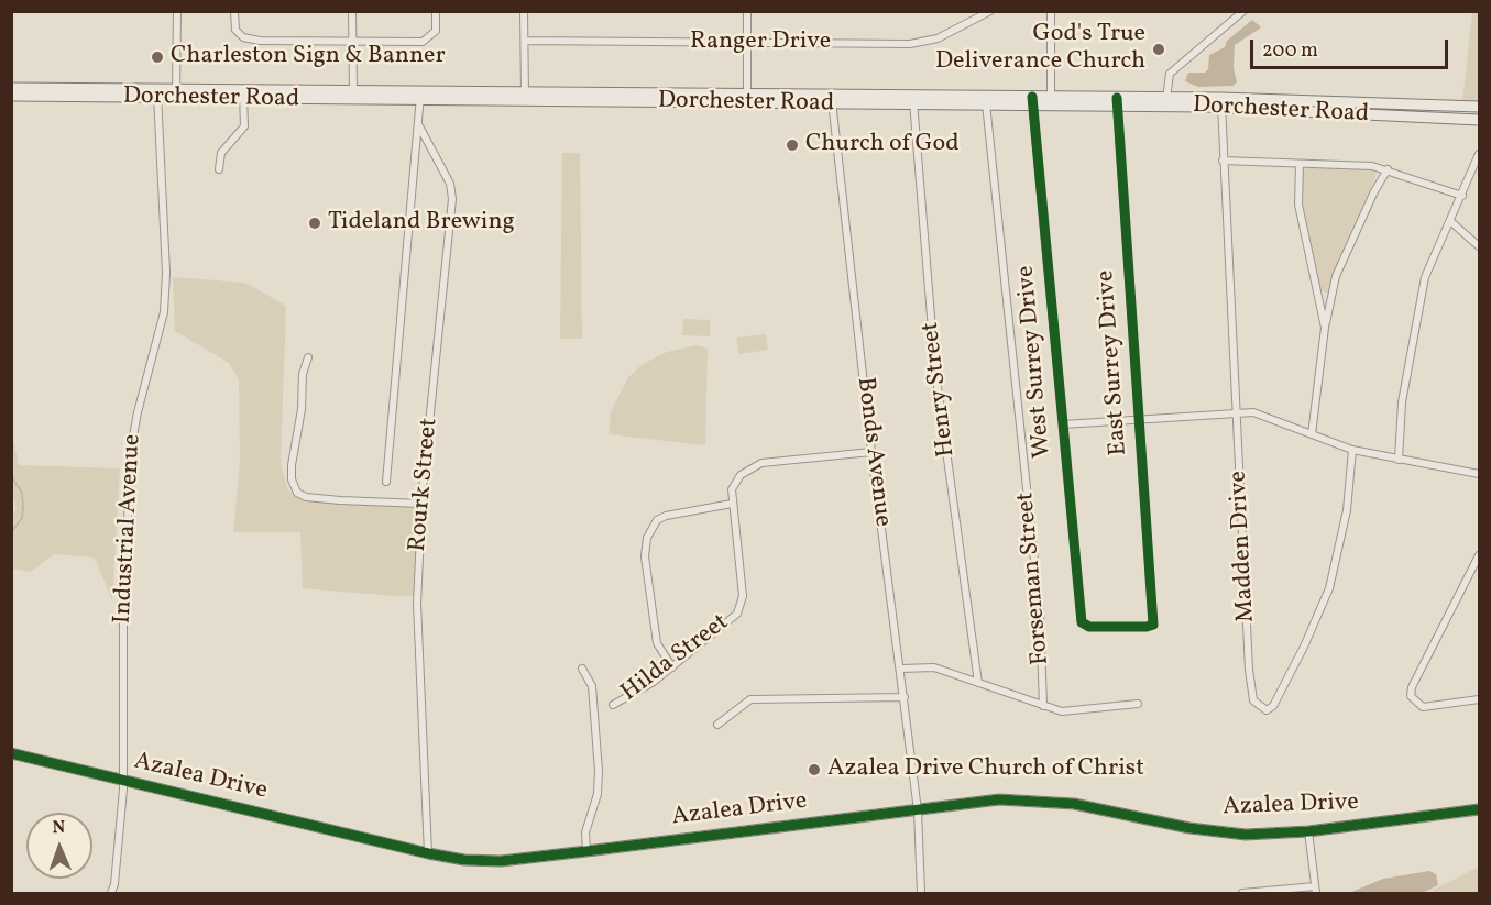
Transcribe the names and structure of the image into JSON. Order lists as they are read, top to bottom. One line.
{"streets":{"main road":["Dorchester Road","Azalea Drive"],"street":["Ranger Drive","West Surrey Drive","East Surrey Drive","Henry Street","Bonds Avenue","Rourk Street","Industrial Avenue","Madden Drive","Forseman Street","Hilda Street"]},"crossings":[["Dorchester Road","West Surrey Drive"],["Dorchester Road","East Surrey Drive"],["Dorchester Road","Henry Street"],["Dorchester Road","Bonds Avenue"],["Dorchester Road","Industrial Avenue"],["Dorchester Road","Madden Drive"],["Dorchester Road","Forseman Street"],["West Surrey Drive","East Surrey Drive"],["Bonds Avenue","Hilda Street"],["Bonds Avenue","Azalea Drive"],["Rourk Street","Azalea Drive"],["Industrial Avenue","Azalea Drive"]],"places":["God's True Deliverance Church","Charleston Sign & Banner","Church of God","Tideland Brewing","Azalea Drive Church of Christ"],"scale_bar":"200 m","north":"top"}
